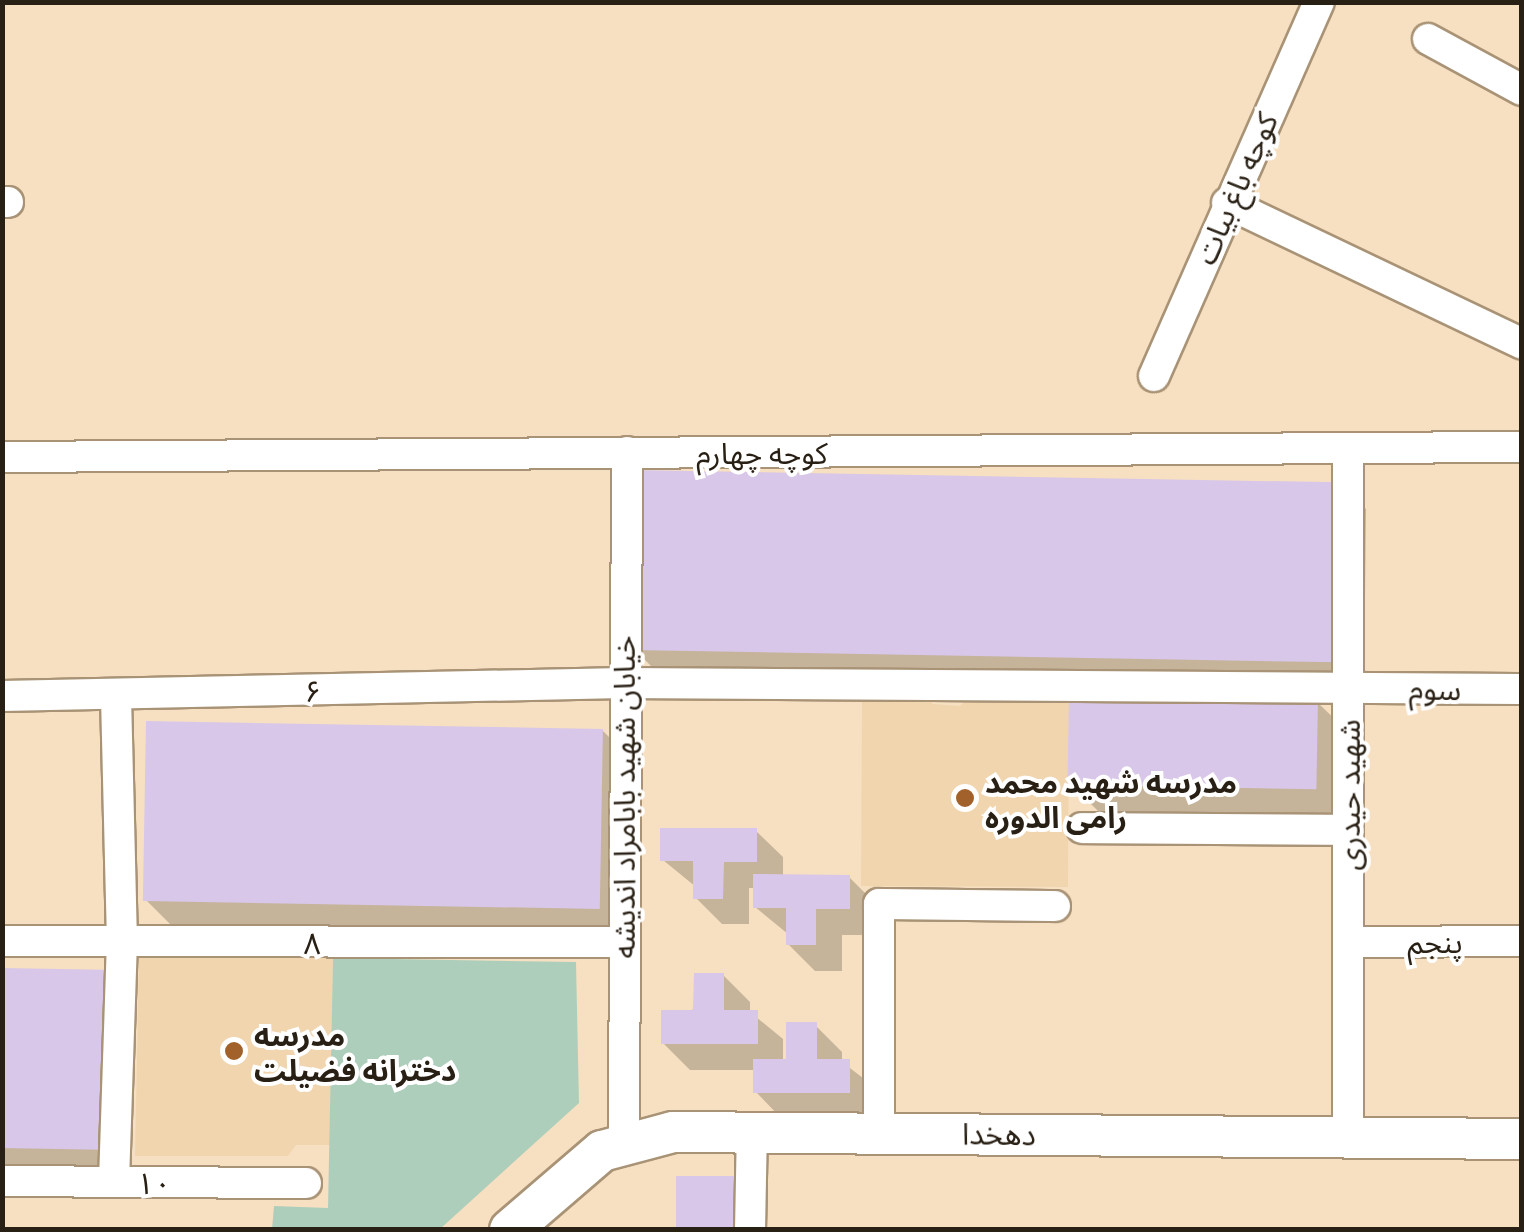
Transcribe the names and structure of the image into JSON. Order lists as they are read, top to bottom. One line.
{"streets":{"street":["کوچه باغ بیات","کوچه چهارم","سوم","۶","شهید حیدری","خیابان شهید بابامراد اندیشه","پنجم","۸","دهخدا","۱۰"]},"crossings":[["کوچه چهارم","شهید حیدری"],["کوچه چهارم","خیابان شهید بابامراد اندیشه"],["سوم","۶"],["سوم","شهید حیدری"],["۶","شهید حیدری"],["۶","خیابان شهید بابامراد اندیشه"],["شهید حیدری","پنجم"],["شهید حیدری","دهخدا"],["خیابان شهید بابامراد اندیشه","۸"],["خیابان شهید بابامراد اندیشه","دهخدا"]],"places":["مدرسه شهید محمد رامی الدوره","مدرسه دخترانه فضيلت"]}
